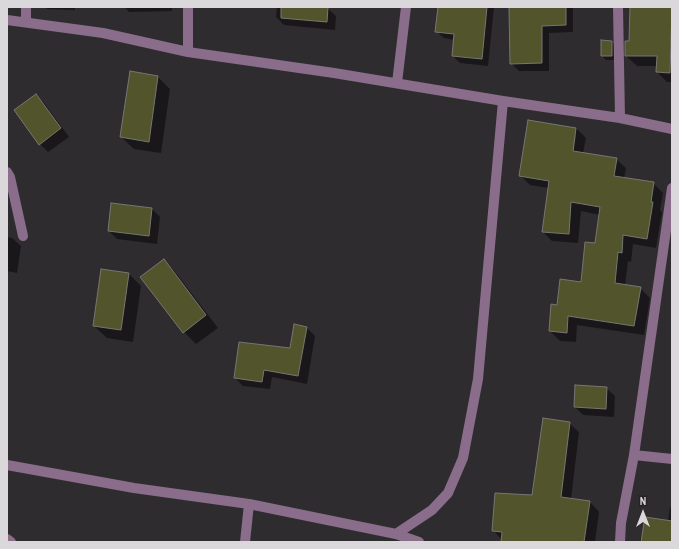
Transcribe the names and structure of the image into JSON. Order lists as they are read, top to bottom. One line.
{"north":"top"}
